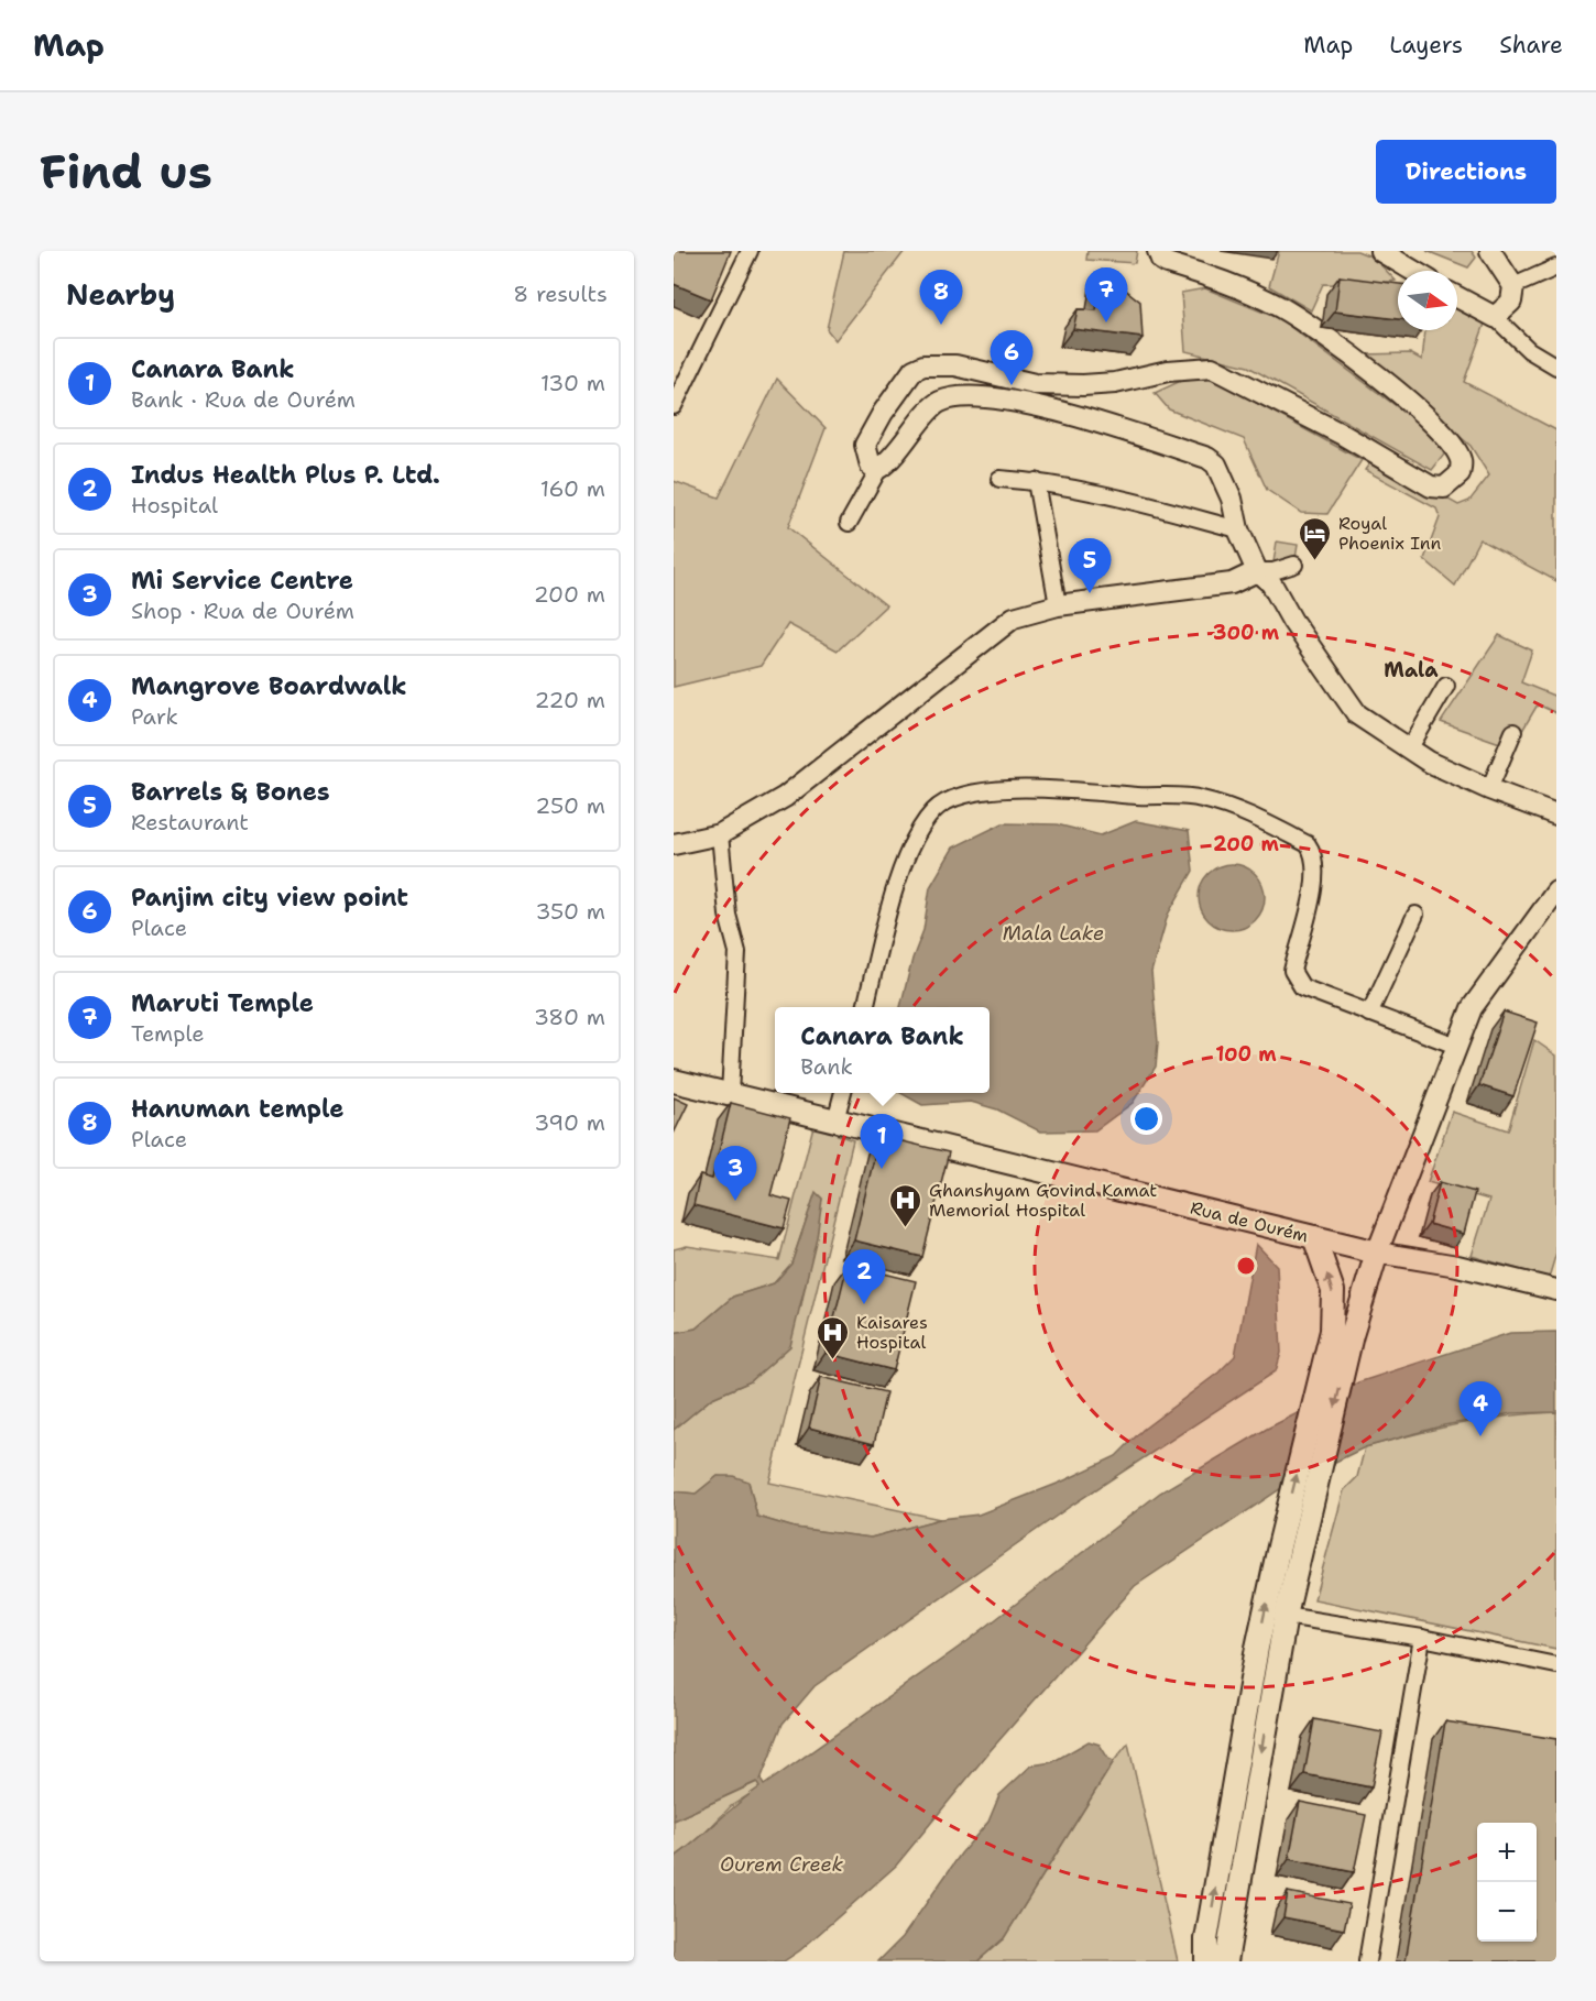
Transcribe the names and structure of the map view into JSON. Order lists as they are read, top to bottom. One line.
{"streets":{"main road":["Rua de Ourém"]},"districts":["Mala"],"water":["Mala Lake","Ourem Creek"],"places":{"hotel":["Royal Phoenix Inn"],"hospital":["Ghanshyam Govind Kamat Memorial Hospital","Kaisares Hospital"]},"north":"right","page":{"header":"Map","nav":["Map","Layers","Share"],"buttons":"Directions","title":"Find us","heading":["Nearby","8 results"],"pins":["7","8","6","5","1","3","2","4"],"list":[{"mark":"1","name":"Canara Bank","note":"Bank · Rua de Ourém","value":"130 m"},{"mark":"2","name":"Indus Health Plus P. Ltd.","note":"Hospital","value":"160 m"},{"mark":"3","name":"Mi Service Centre","note":"Shop · Rua de Ourém","value":"200 m"},{"mark":"4","name":"Mangrove Boardwalk","note":"Park","value":"220 m"},{"mark":"5","name":"Barrels & Bones","note":"Restaurant","value":"250 m"},{"mark":"6","name":"Panjim city view point","note":"Place","value":"350 m"},{"mark":"7","name":"Maruti Temple","note":"Temple","value":"380 m"},{"mark":"8","name":"Hanuman temple","note":"Place","value":"390 m"}],"popup":["Canara Bank","Bank"],"map_buttons":["+","−"]},"rings":["300 m","200 m","100 m"]}
